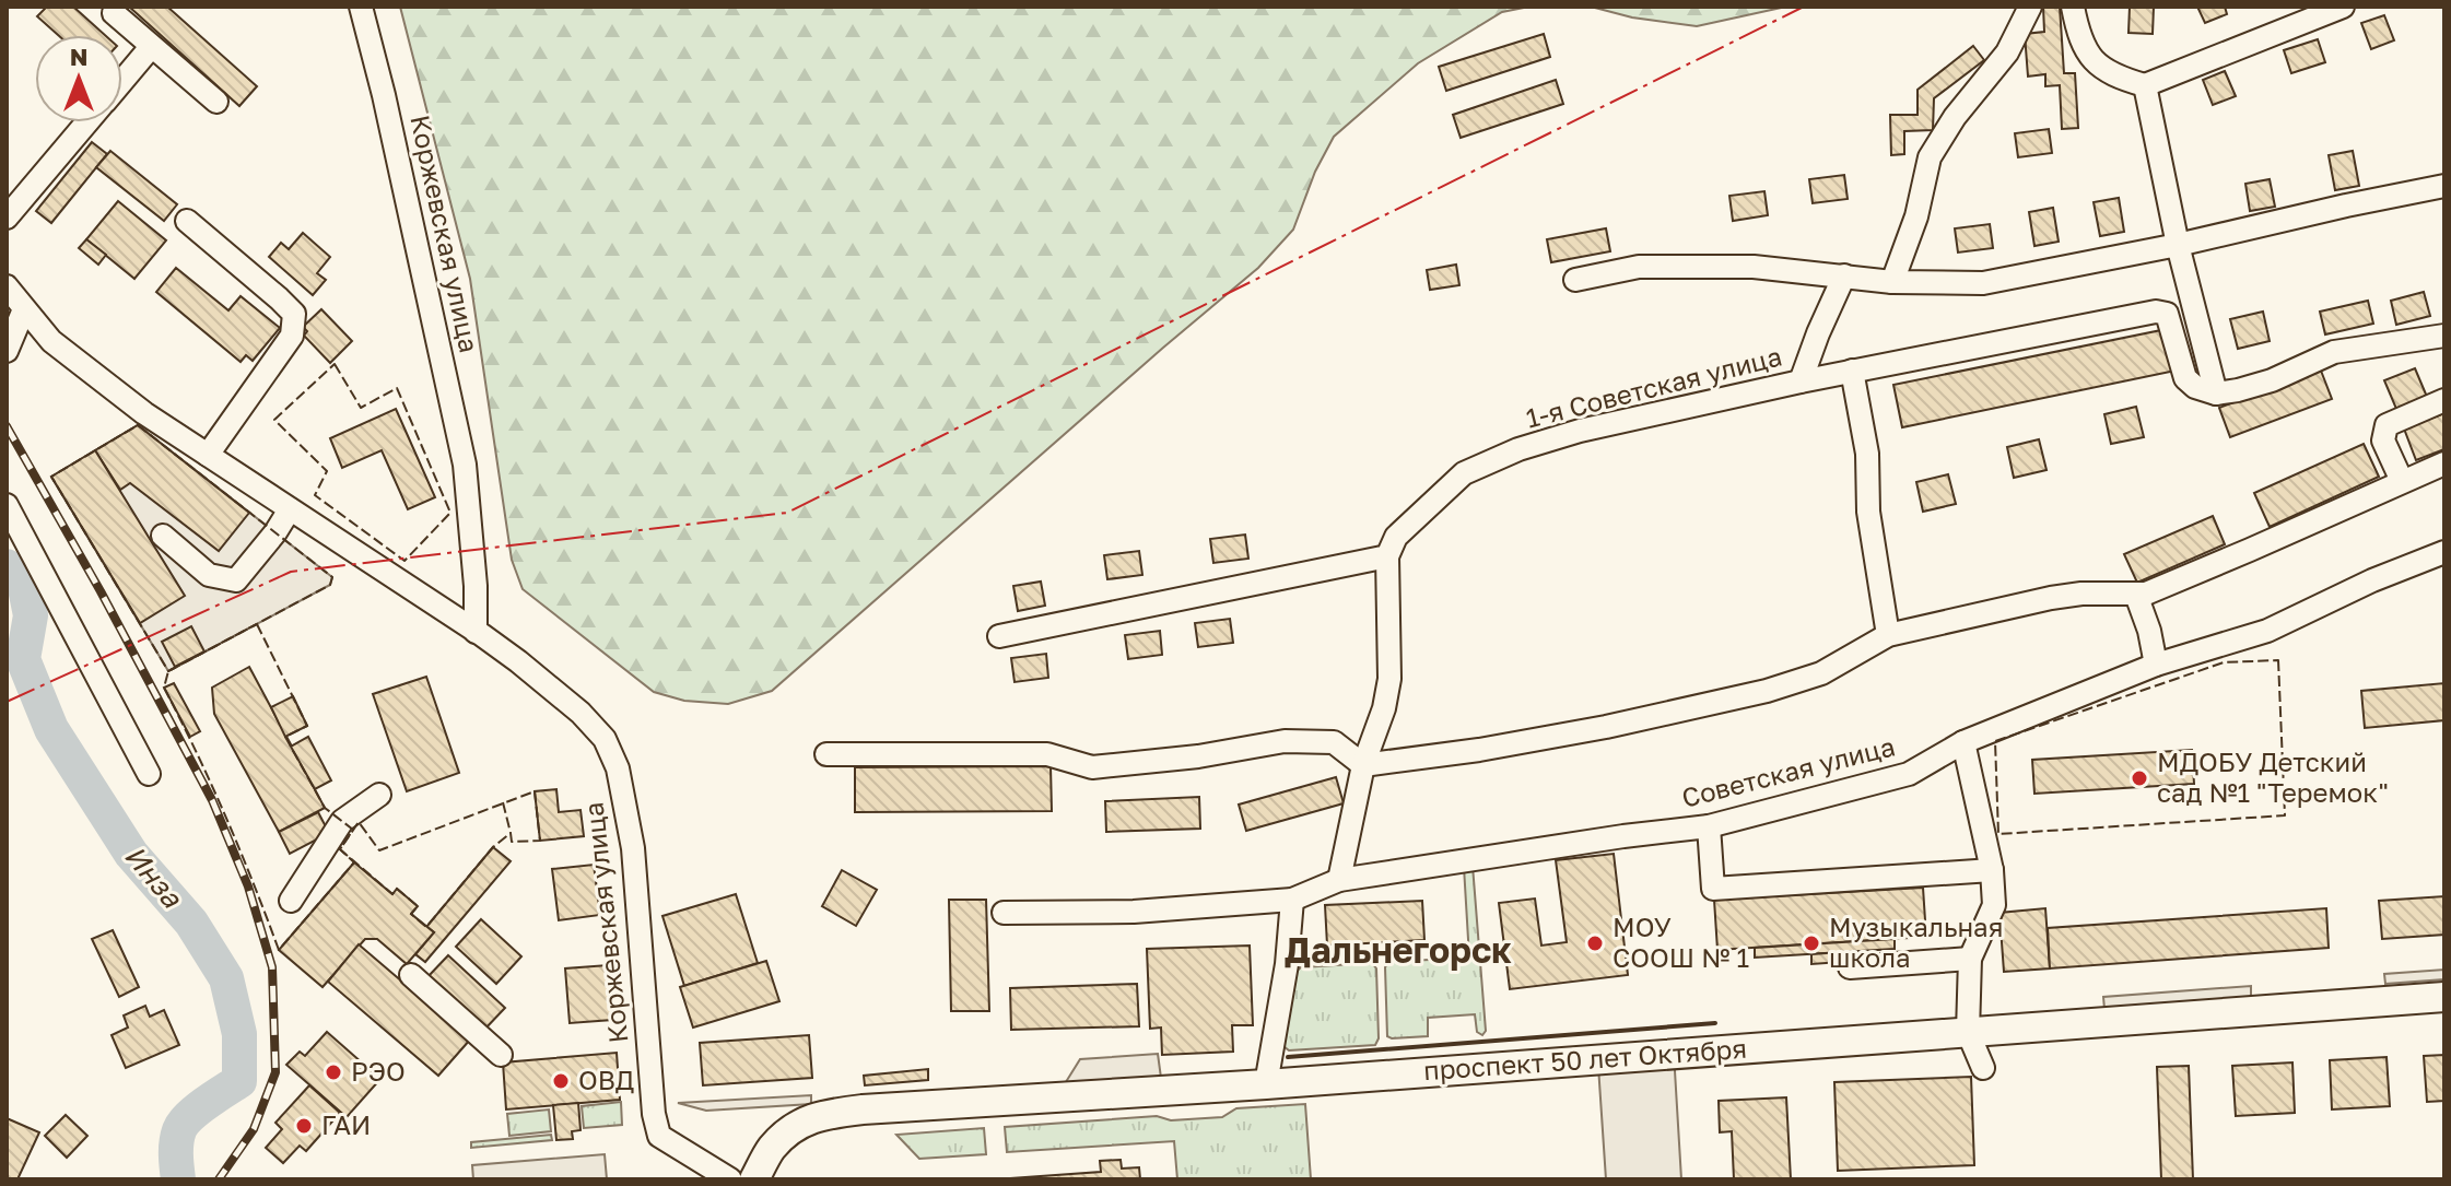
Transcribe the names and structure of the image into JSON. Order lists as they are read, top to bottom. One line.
{"streets":{"main road":["проспект 50 лет Октября"],"street":["Коржевская улица","1-я Советская улица","Советская улица"]},"districts":["Дальнегорск"],"water":["Инза"],"places":["МДОБУ Детский сад №1 \"Теремок\"","МОУ СООШ № 1","Музыкальная школа","РЭО","ОВД","ГАИ"],"north":"top"}
